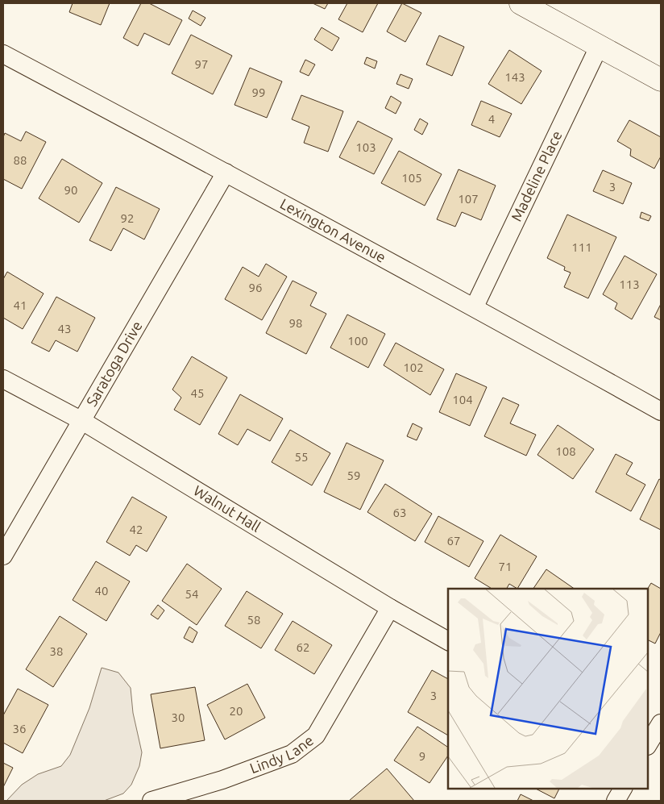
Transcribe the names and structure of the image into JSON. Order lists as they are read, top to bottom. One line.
{"streets":{"street":["Madeline Place","Lexington Avenue","Saratoga Drive","Walnut Hall","Lindy Lane"]},"crossings":[["Madeline Place","Lexington Avenue"],["Lexington Avenue","Saratoga Drive"],["Saratoga Drive","Walnut Hall"],["Walnut Hall","Lindy Lane"]],"house_numbers":["97","143","99","4","103","88","105","3","90","107","92","111","113","96","41","98","43","100","102","45","104","108","55","59","63","42","67","71","40","54","58","62","38","3","20","30","36","9"]}
